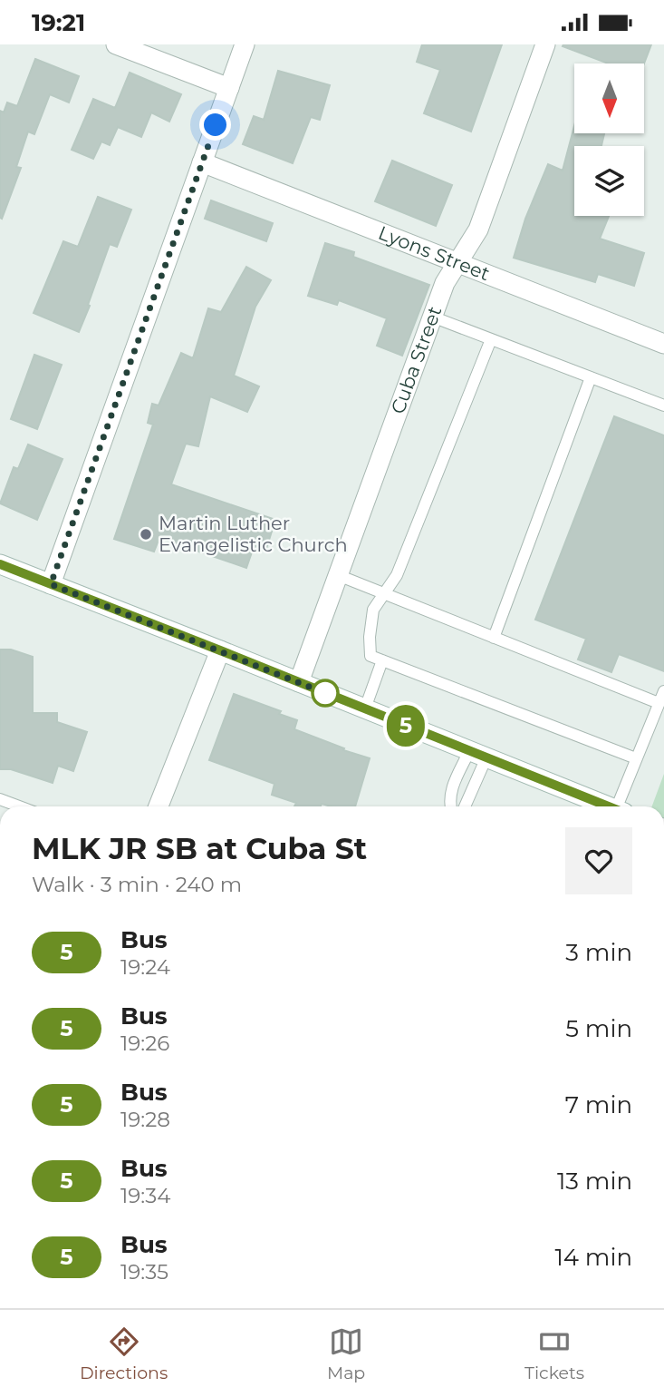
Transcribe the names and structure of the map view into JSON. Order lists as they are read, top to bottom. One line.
{"streets":{"street":["Lyons Street","Cuba Street"]},"crossings":[["Lyons Street","Cuba Street"]],"places":["Martin Luther Evangelistic Church"],"lines":["bus line 5"],"north":"bottom","page":{"status":"19:21","on_map":"5","heading":["MLK JR SB at Cuba St","Walk · 3 min · 240 m"],"list":[{"mark":"5","name":"Bus","note":"19:24","value":"3 min"},{"mark":"5","name":"Bus","note":"19:26","value":"5 min"},{"mark":"5","name":"Bus","note":"19:28","value":"7 min"},{"mark":"5","name":"Bus","note":"19:34","value":"13 min"},{"mark":"5","name":"Bus","note":"19:35","value":"14 min"}],"tabs":["Directions","Map","Tickets"]}}
